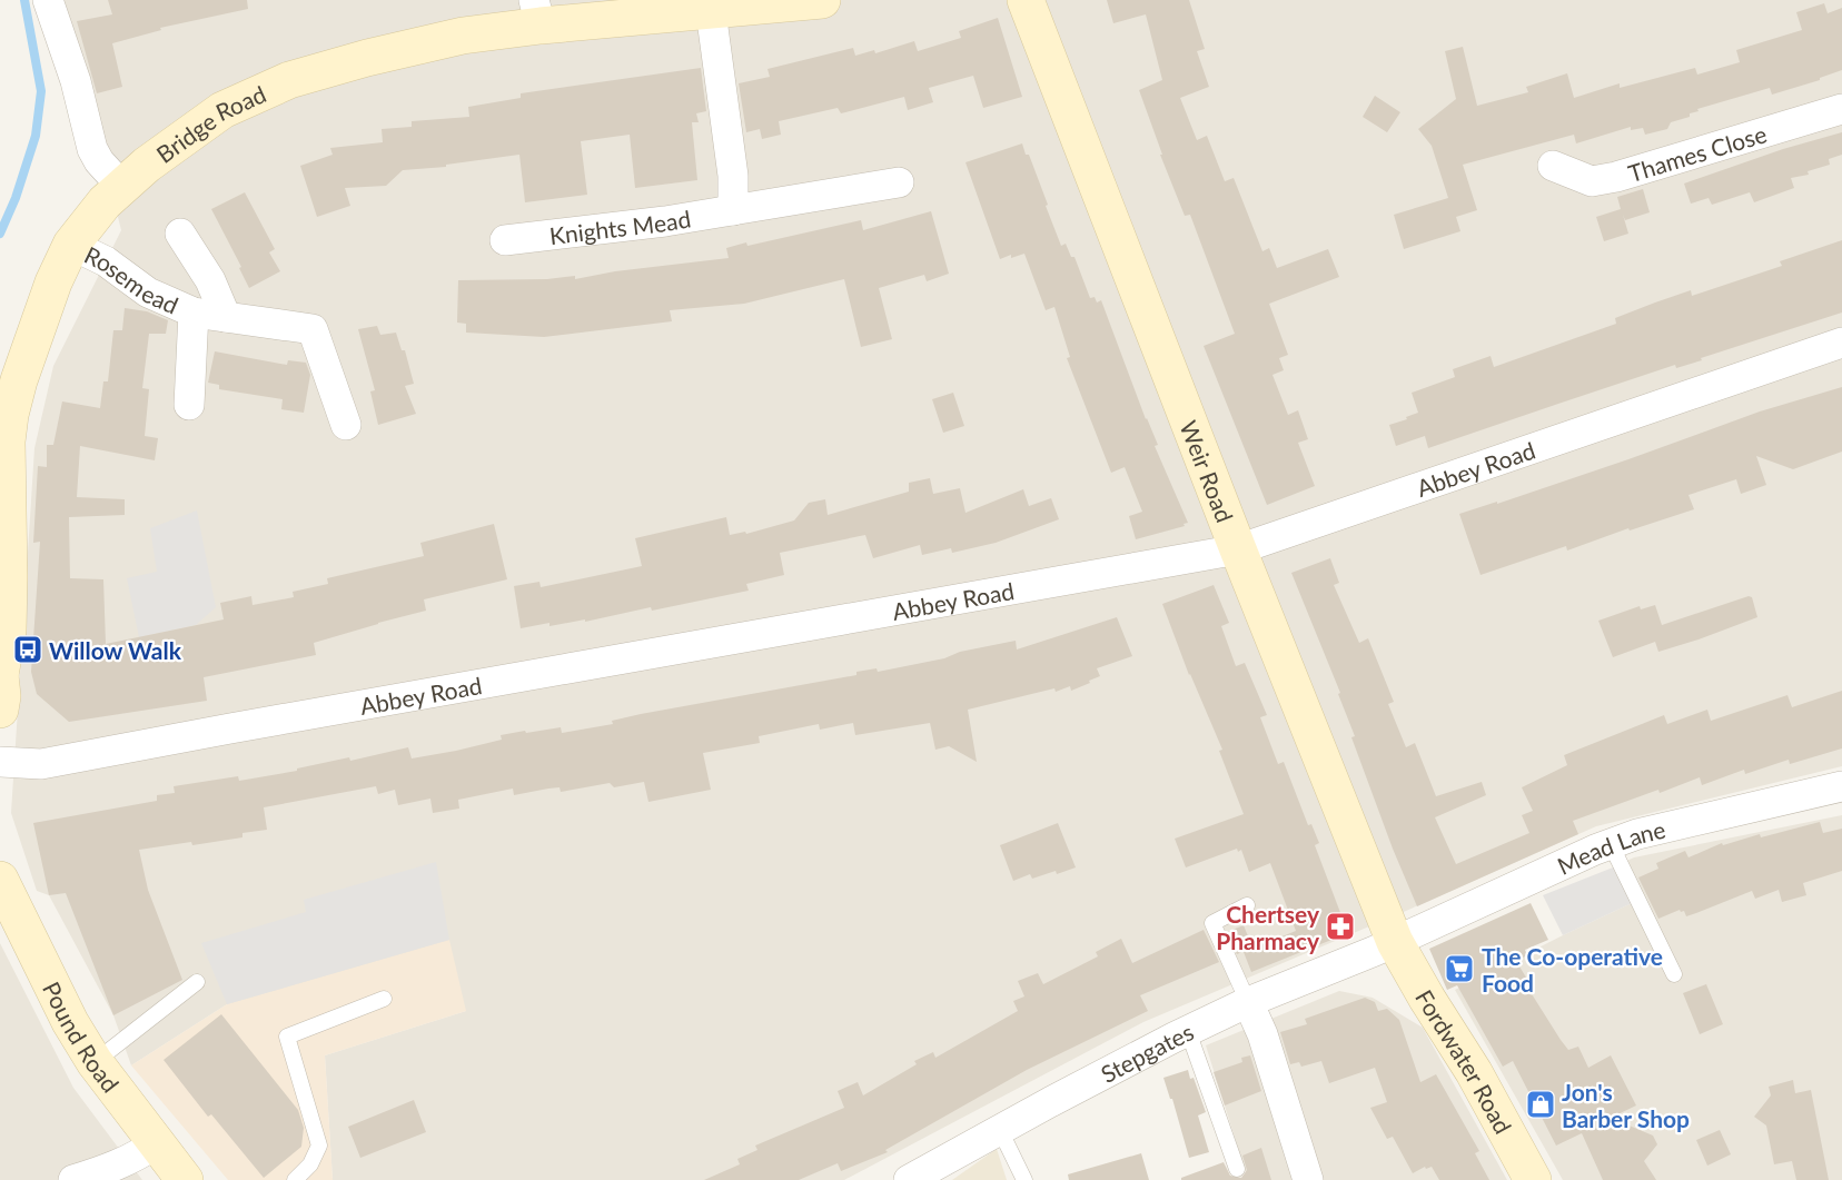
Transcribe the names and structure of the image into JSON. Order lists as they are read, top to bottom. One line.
{"streets":{"main road":["Bridge Road","Weir Road","Pound Road","Fordwater Road"],"street":["Thames Close","Knights Mead","Rosemead","Abbey Road","Mead Lane","Stepgates"]},"crossings":[["Bridge Road","Rosemead"],["Abbey Road","Weir Road"],["Weir Road","Mead Lane"],["Weir Road","Stepgates"],["Weir Road","Fordwater Road"],["Mead Lane","Stepgates"],["Mead Lane","Fordwater Road"],["Stepgates","Fordwater Road"]],"places":{"bus stop":["Willow Walk"],"pharmacy":["Chertsey Pharmacy"],"supermarket":["The Co-operative Food"],"shop":["Jon's Barber Shop"]}}
